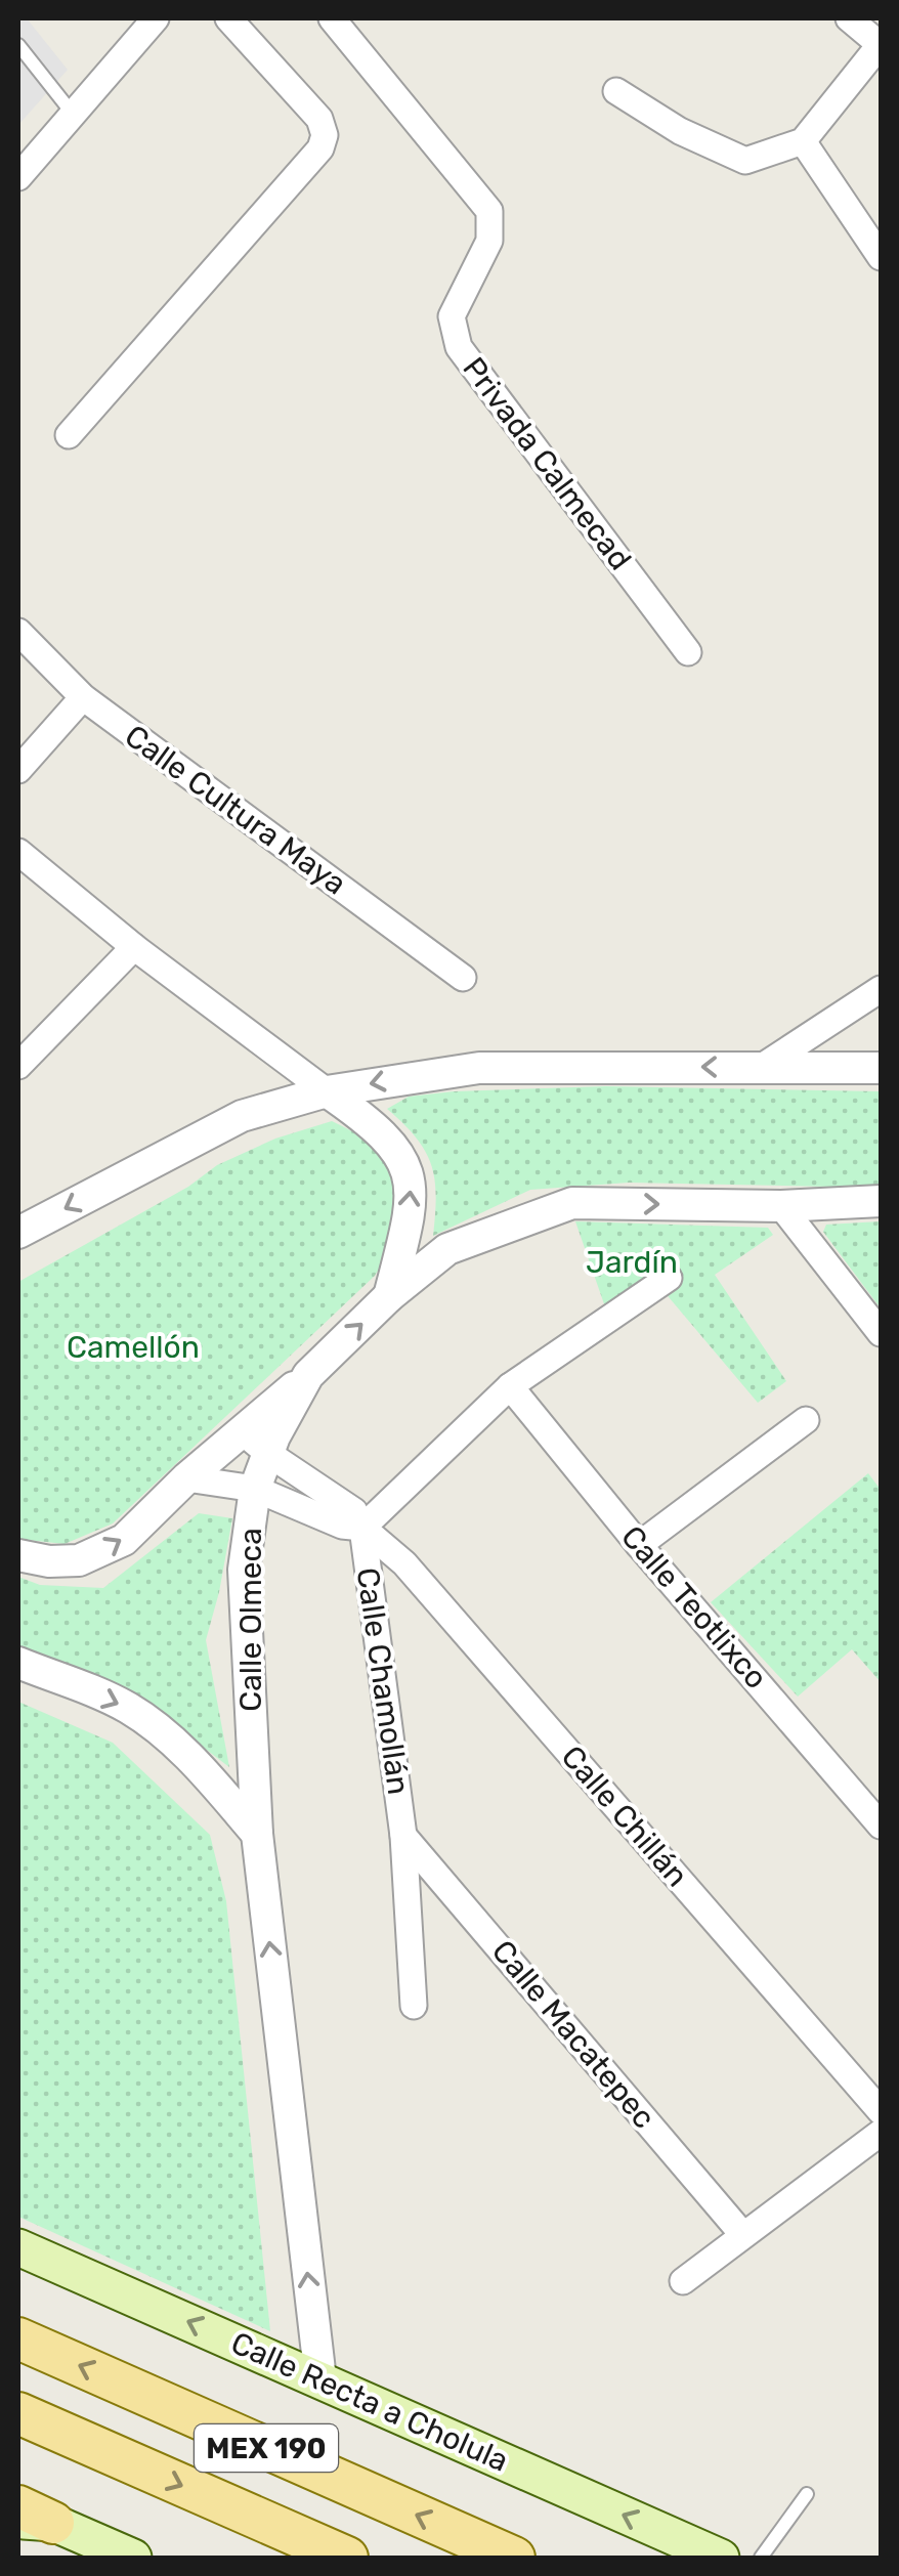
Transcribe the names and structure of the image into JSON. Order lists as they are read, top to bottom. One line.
{"streets":{"main road":["Calle Recta a Cholula","MEX 190"],"street":["Privada Calmecad","Calle Cultura Maya","Calle Teotlixco","Calle Olmeca","Calle Chamollán","Calle Chillán","Calle Macatepec"]},"crossings":[["Calle Olmeca","Calle Chillán"],["Calle Olmeca","Calle Recta a Cholula"],["Calle Chamollán","Calle Chillán"],["Calle Chamollán","Calle Macatepec"]],"parks":["Jardín","Camellón"]}
